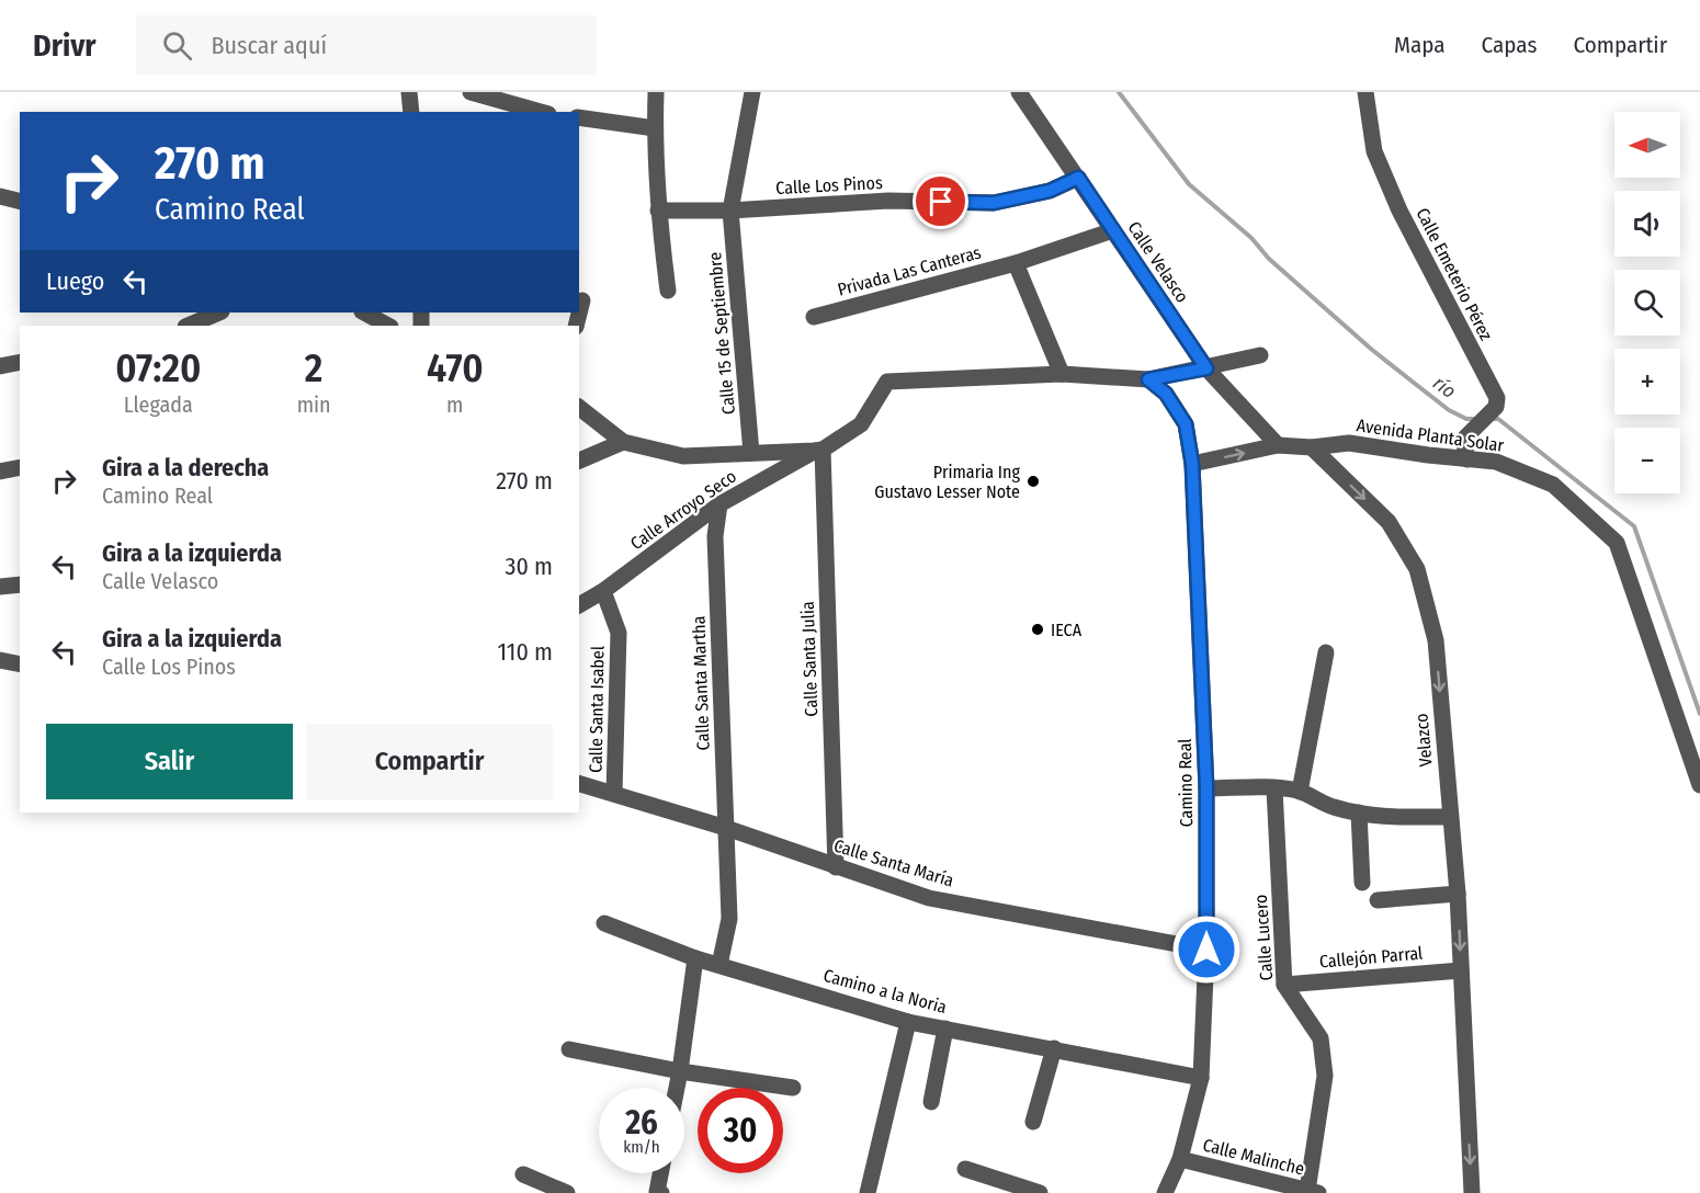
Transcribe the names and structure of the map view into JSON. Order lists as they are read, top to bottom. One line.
{"streets":{"street":["Calle Los Pinos","Calle Velasco","Privada Las Canteras","Calle Emeterio Pérez","Calle 15 de Septiembre","Avenida Planta Solar","Calle Arroyo Seco","Calle Santa Julia","Calle Santa Martha","Calle Santa Isabel","Velazco","Camino Real","Calle Santa María","Calle Lucero","Callejón Parral","Camino a la Noria","Calle Malinche"]},"crossings":[["Calle Los Pinos","Calle Velasco"],["Calle Los Pinos","Calle 15 de Septiembre"],["Calle Velasco","Privada Las Canteras"],["Calle Emeterio Pérez","Avenida Planta Solar"],["Avenida Planta Solar","Velazco"],["Calle Arroyo Seco","Calle Santa Julia"],["Calle Arroyo Seco","Calle Santa Martha"],["Calle Arroyo Seco","Calle Santa Isabel"],["Calle Santa Julia","Calle Santa María"],["Calle Santa Martha","Calle Santa María"],["Calle Santa Martha","Camino a la Noria"],["Calle Santa Isabel","Calle Santa María"],["Velazco","Callejón Parral"],["Camino Real","Calle Santa María"],["Camino Real","Camino a la Noria"],["Camino Real","Calle Malinche"],["Calle Lucero","Callejón Parral"],["Calle Lucero","Calle Malinche"]],"one_way":["Velazco"],"water":["río"],"places":["Primaria Ing Gustavo Lesser Note","IECA"],"north":"left","page":{"header":"Drivr","search":"Buscar aquí","nav":["Mapa","Capas","Compartir"],"map_buttons":["+","−"],"turn":["270 m","Camino Real"],"then":"Luego","eta":["07:20","Llegada","2","min","470","m"],"list":[{"name":"Gira a la derecha","note":"Camino Real","value":"270 m"},{"name":"Gira a la izquierda","note":"Calle Velasco","value":"30 m"},{"name":"Gira a la izquierda","note":"Calle Los Pinos","value":"110 m"}],"buttons":["Salir","Compartir"],"speed":"26 km/h","limit":"30"}}
